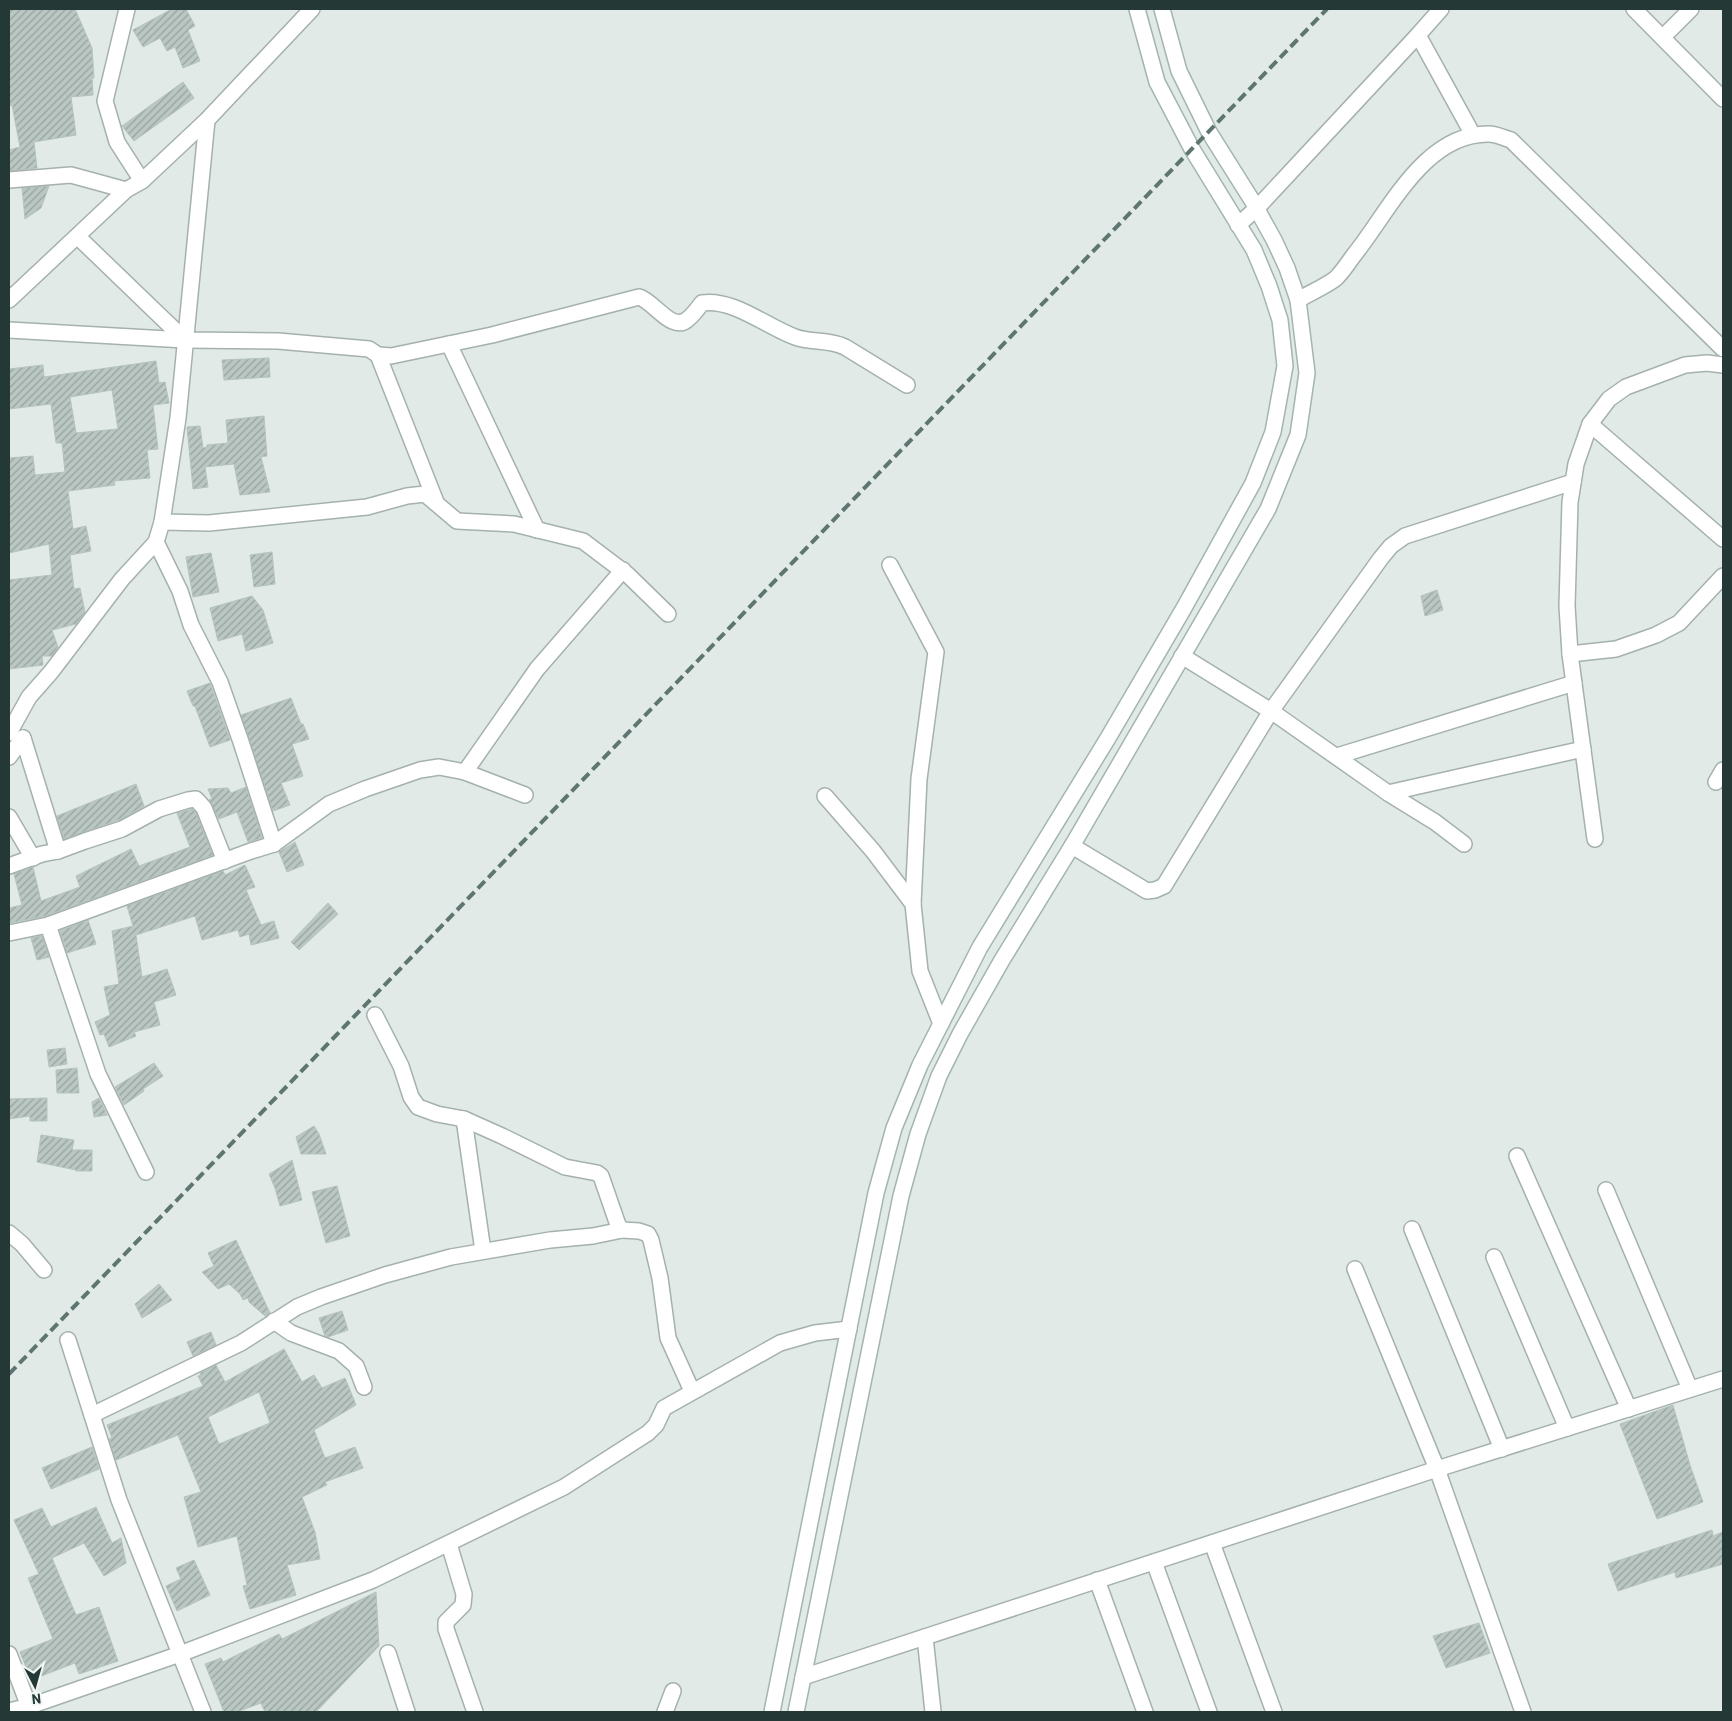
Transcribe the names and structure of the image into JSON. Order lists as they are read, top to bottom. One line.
{"north":"bottom"}
